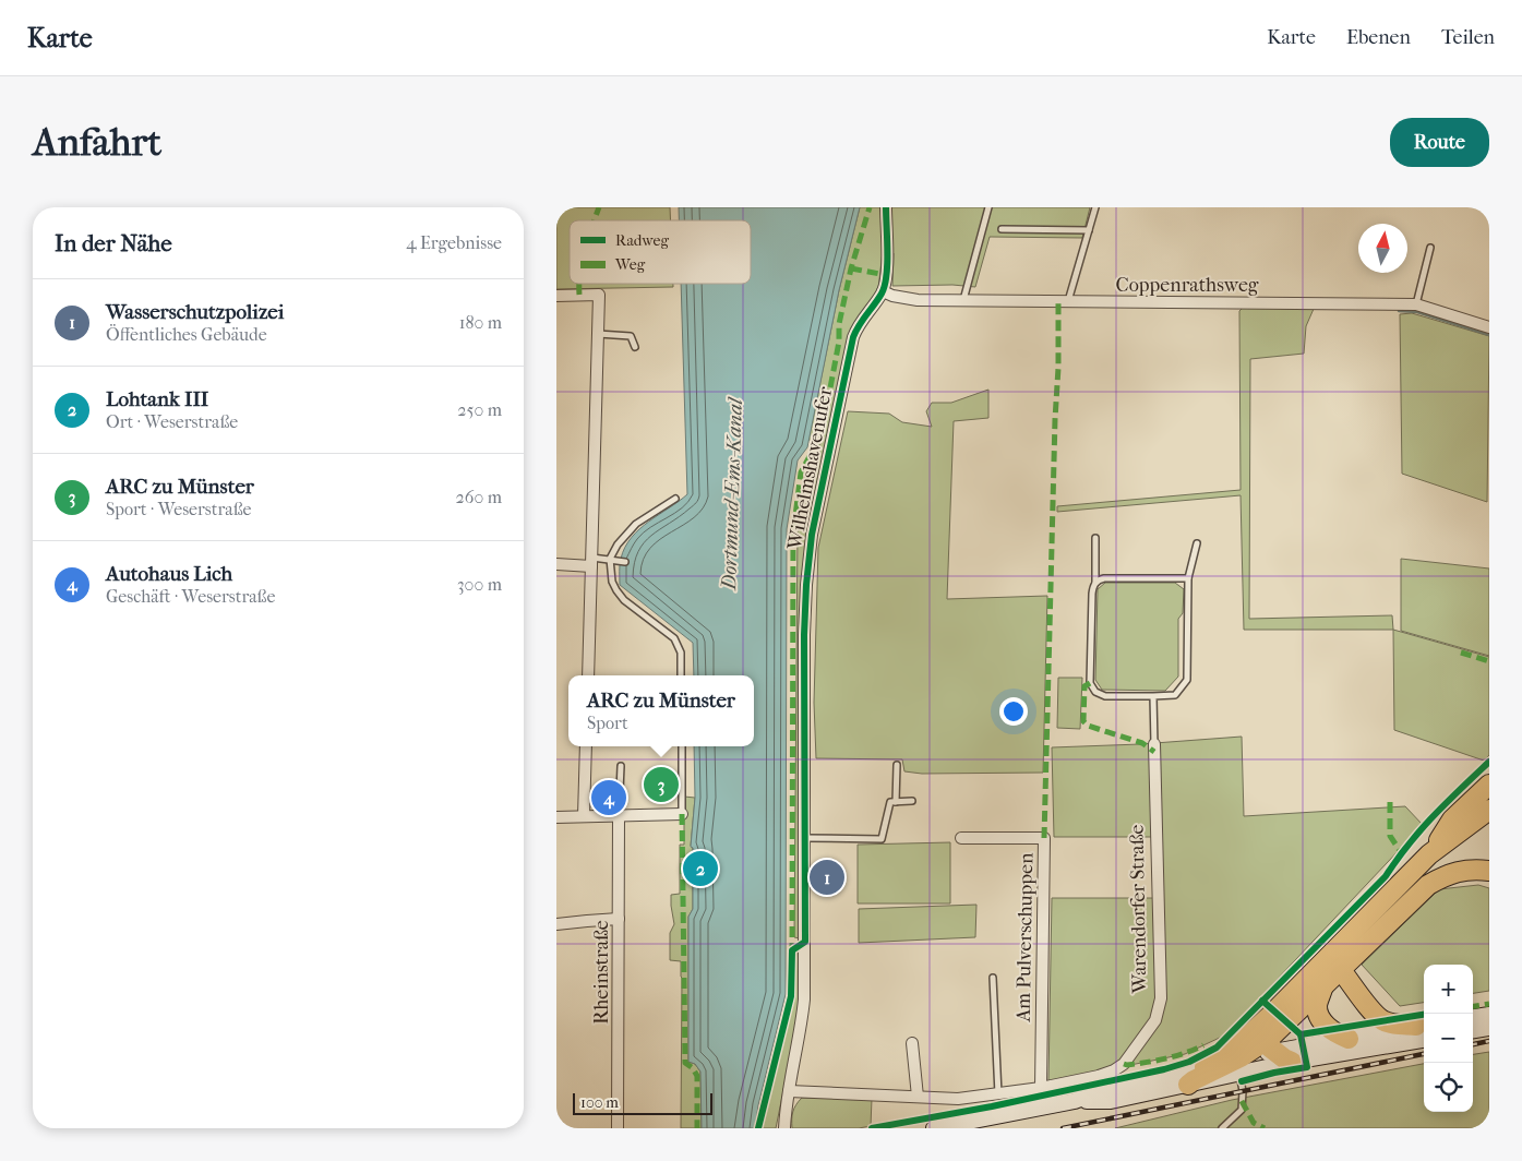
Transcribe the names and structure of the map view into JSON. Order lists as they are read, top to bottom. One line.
{"streets":{"street":["Coppenrathsweg","Wilhelmshavenufer","Warendorfer Straße","Am Pulverschuppen","Rheinstraße"]},"crossings":[["Coppenrathsweg","Wilhelmshavenufer"],["Wilhelmshavenufer","Warendorfer Straße"],["Warendorfer Straße","Am Pulverschuppen"]],"water":["Dortmund-Ems-Kanal"],"legend":["Radweg","Weg"],"scale_bar":"100 m","north":"top","page":{"header":"Karte","nav":["Karte","Ebenen","Teilen"],"buttons":"Route","title":"Anfahrt","heading":["In der Nähe","4 Ergebnisse"],"list":[{"mark":"1","name":"Wasserschutzpolizei","note":"Öffentliches Gebäude","value":"180 m"},{"mark":"2","name":"Lohtank III","note":"Ort · Weserstraße","value":"250 m"},{"mark":"3","name":"ARC zu Münster","note":"Sport · Weserstraße","value":"260 m"},{"mark":"4","name":"Autohaus Lich","note":"Geschäft · Weserstraße","value":"300 m"}],"popup":["ARC zu Münster","Sport"],"pins":["3","4","2","1"],"map_buttons":["+","−"],"scale":"100 m"}}
